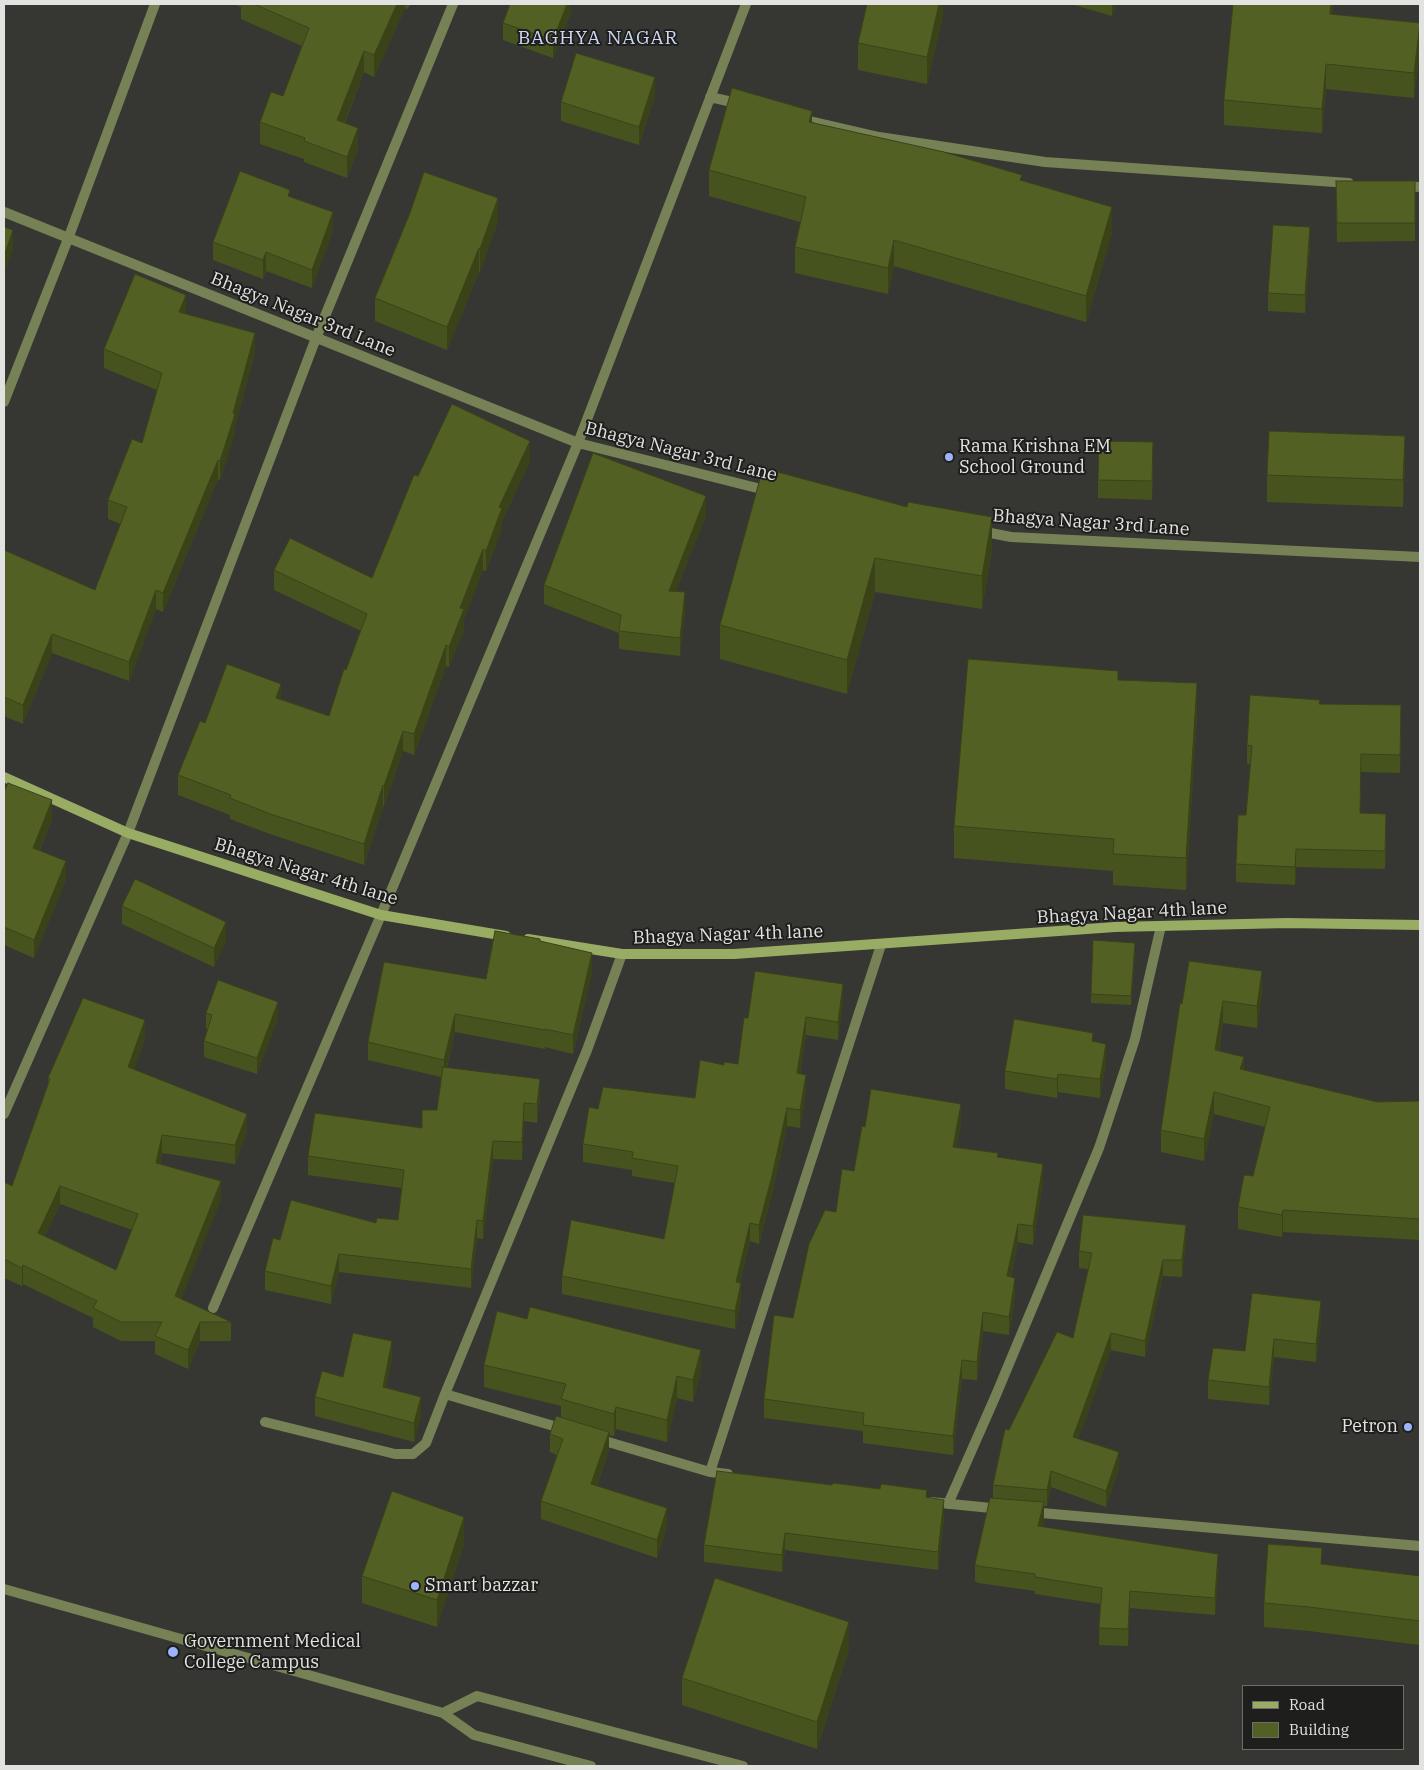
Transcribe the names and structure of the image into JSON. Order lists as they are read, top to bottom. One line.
{"streets":{"main road":["Bhagya Nagar 4th lane"],"street":["Bhagya Nagar 3rd Lane"]},"districts":["BAGHYA NAGAR"],"places":["Rama Krishna EM School Ground","Petron","Smart bazzar","Government Medical College Campus"],"legend":["Road","Building"]}
